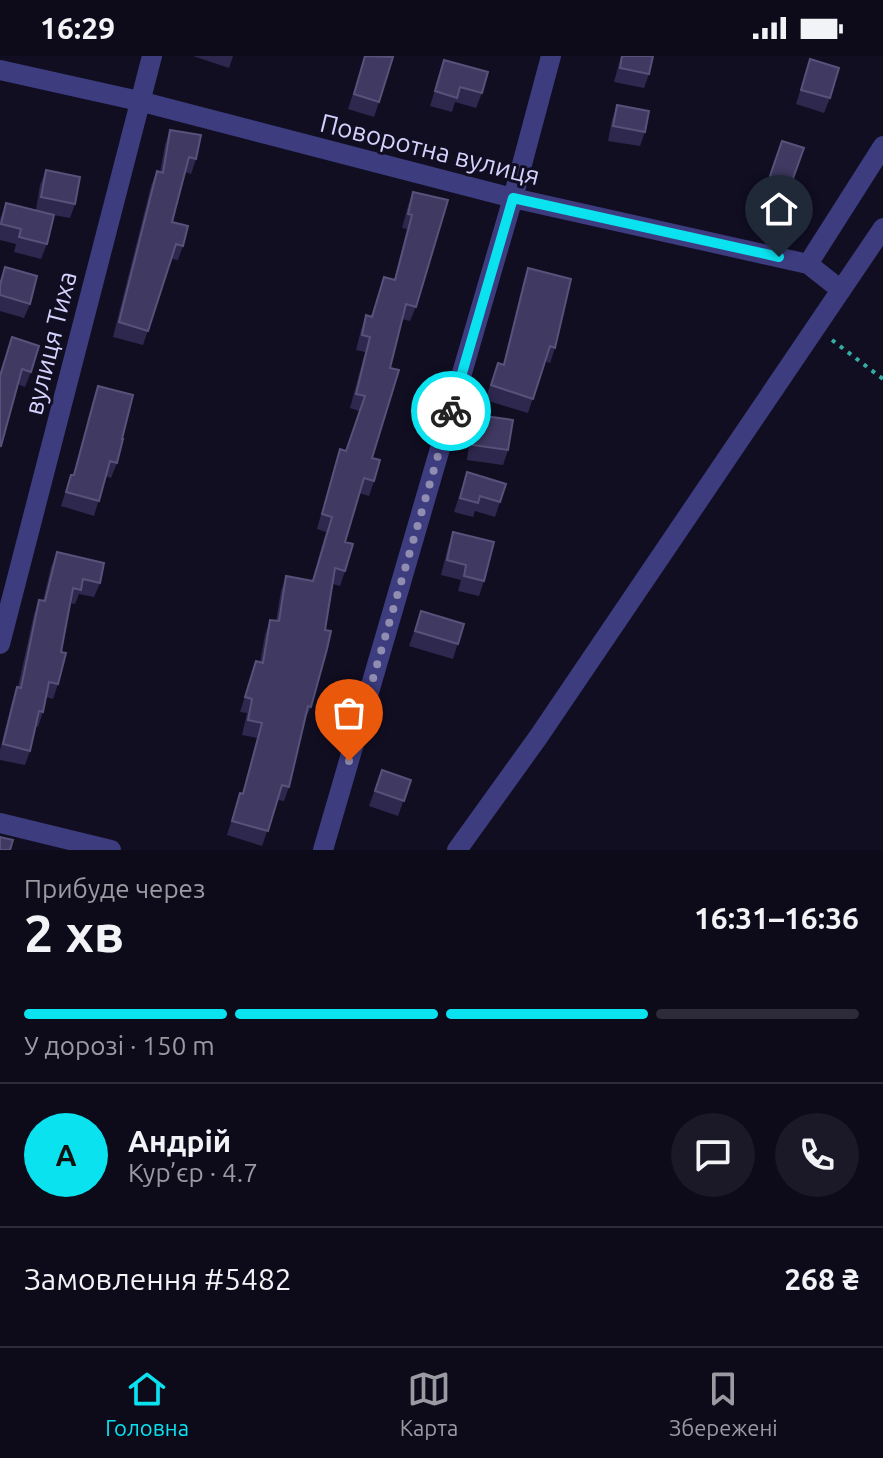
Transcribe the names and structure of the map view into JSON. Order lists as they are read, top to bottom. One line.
{"streets":{"street":["Поворотна вулиця","вулиця Тиха"]},"crossings":[["Поворотна вулиця","вулиця Тиха"]],"page":{"status":"16:29","heading":["2 хв","Прибуде через","16:31–16:36"],"panel":["Андрій","Кур’єр · 4.7","Замовлення #5482","268 ₴"],"bar":"У дорозі · 150 m","round":"А","tabs":["Головна","Карта","Збережені"]}}
